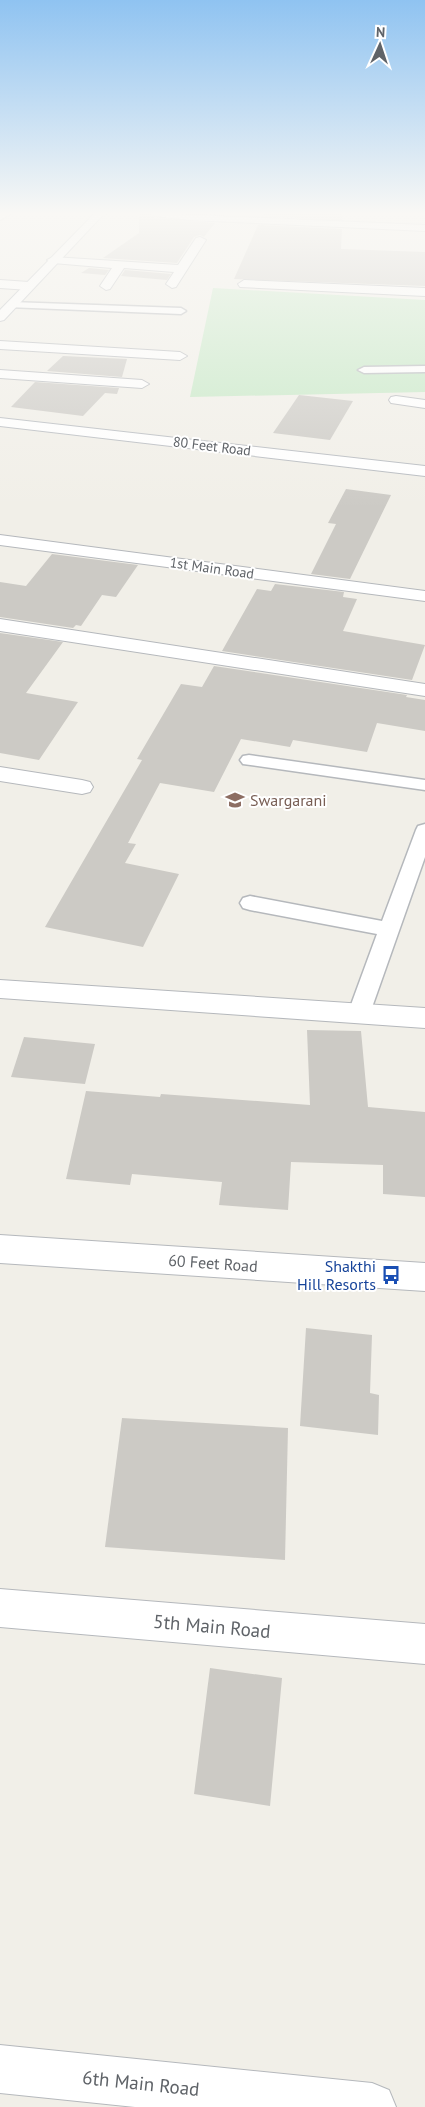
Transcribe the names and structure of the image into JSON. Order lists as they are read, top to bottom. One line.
{"streets":{"street":["80 Feet Road","1st Main Road","60 Feet Road","5th Main Road","6th Main Road"]},"places":{"school or university":["Swargarani"],"bus stop":["Shakthi Hill Resorts"]},"north":"top"}
